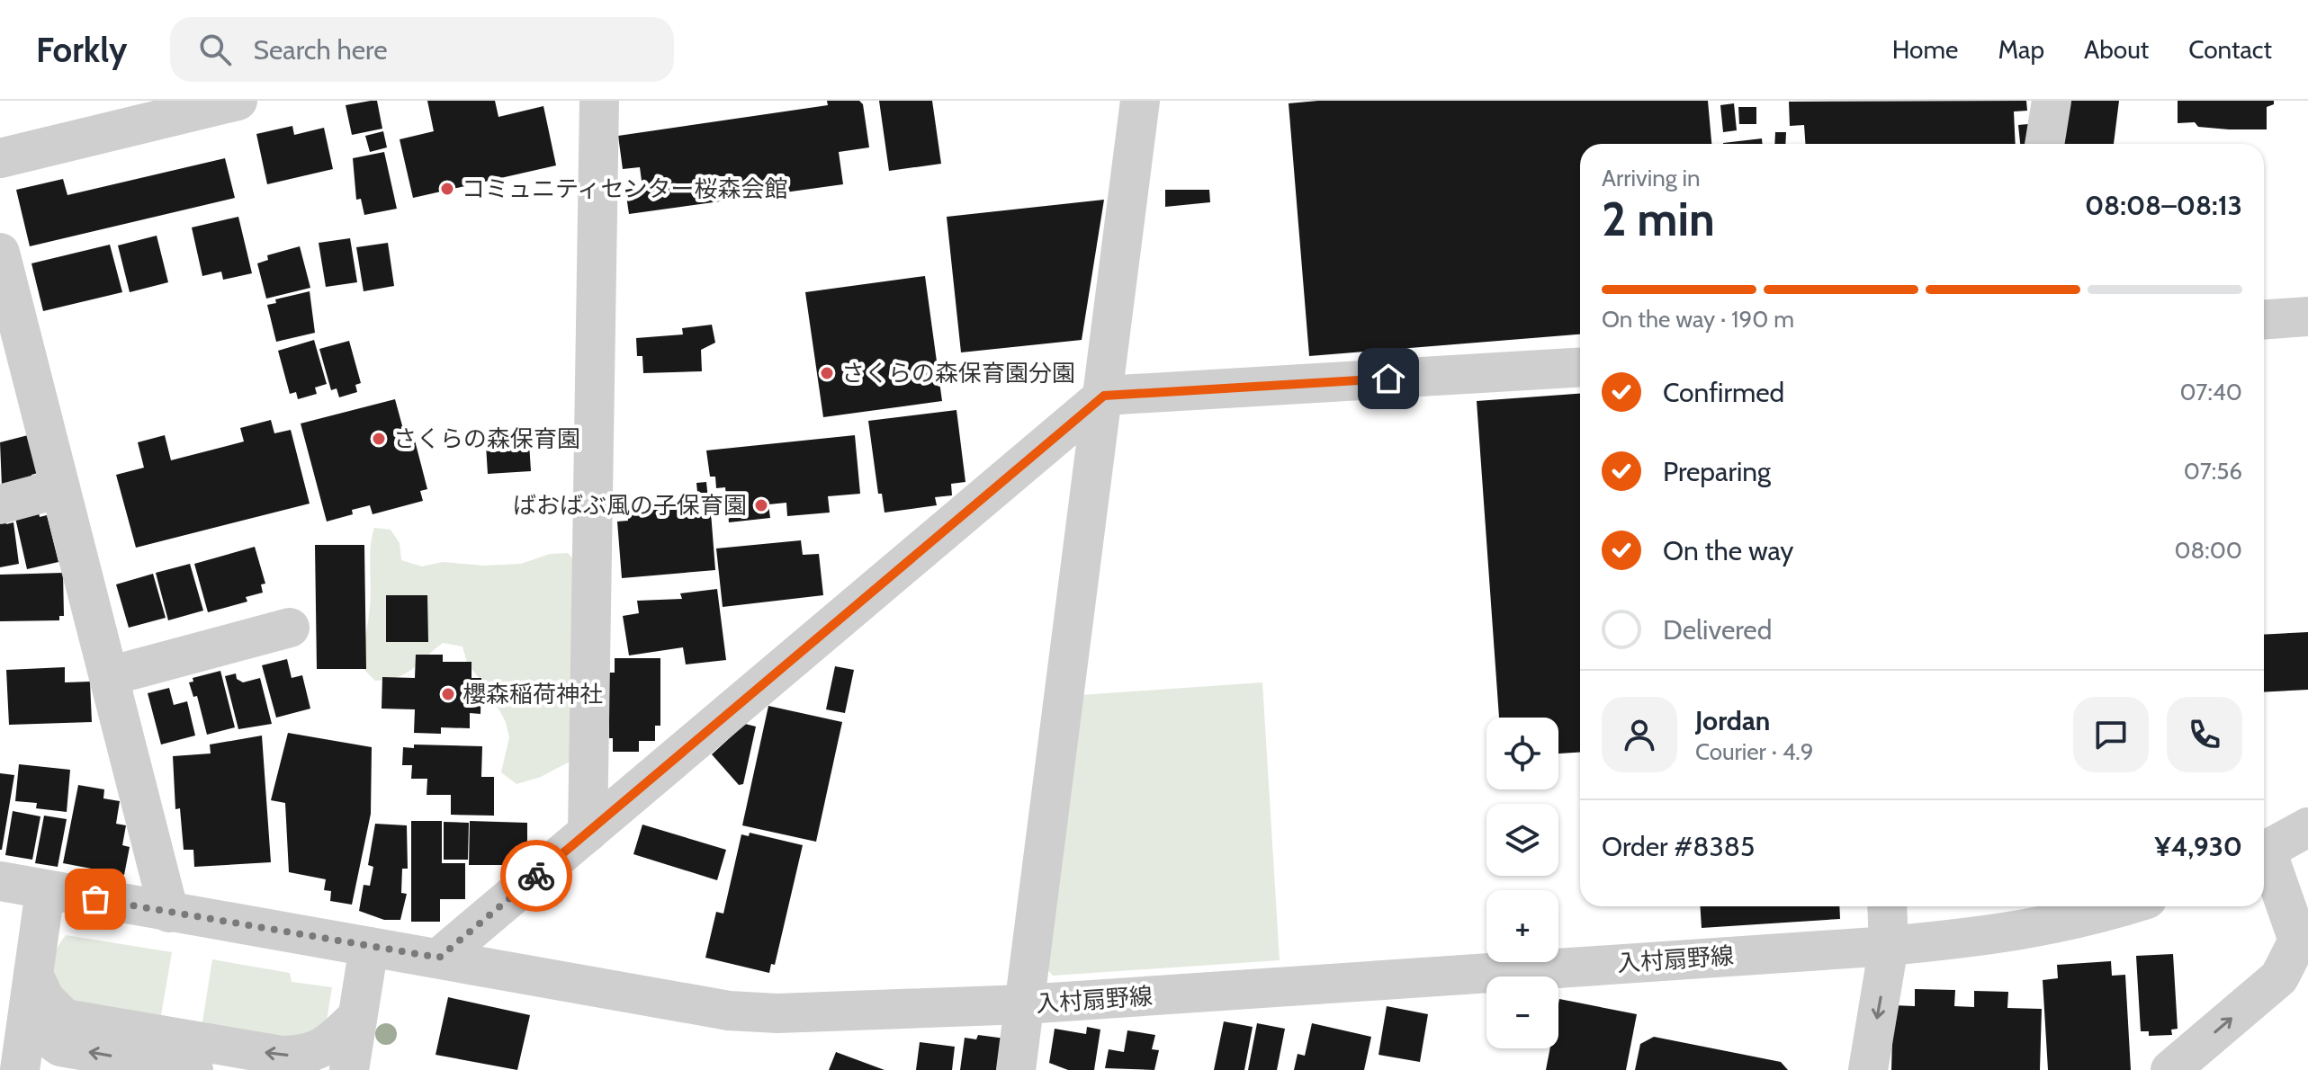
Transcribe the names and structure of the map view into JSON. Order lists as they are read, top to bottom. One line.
{"streets":{"street":["入村扇野線"]},"places":["コミュニティセンター桜森会館","さくらの森保育園分園","さくらの森保育園","ばおばぶ風の子保育園","櫻森稲荷神社"],"page":{"header":"Forkly","search":"Search here","nav":["Home","Map","About","Contact"],"heading":["2 min","Arriving in","08:08–08:13"],"panel":["Jordan","Courier · 4.9","Order #8385","¥4,930"],"bar":"On the way · 190 m","list":[["Confirmed","07:40"],["Preparing","07:56"],["On the way","08:00"],"Delivered"],"map_buttons":["+","−"]}}
